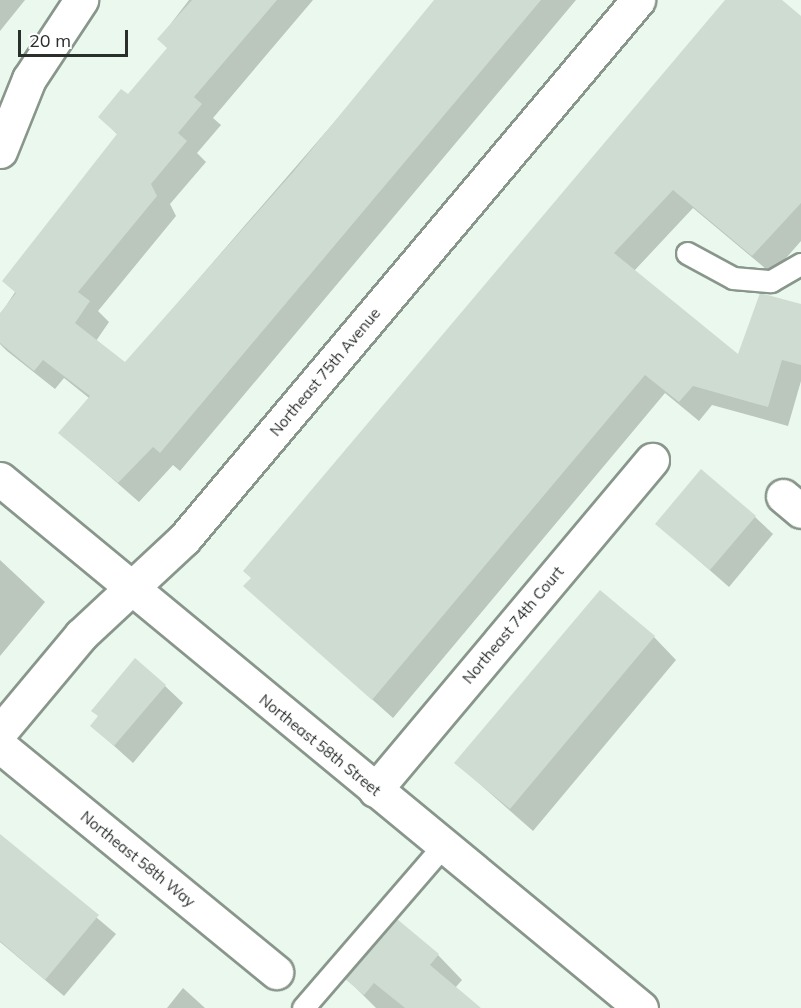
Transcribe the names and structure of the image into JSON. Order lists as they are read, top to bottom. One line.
{"streets":{"street":["Northeast 75th Avenue","Northeast 74th Court","Northeast 58th Street","Northeast 58th Way"]},"crossings":[["Northeast 75th Avenue","Northeast 58th Street"],["Northeast 74th Court","Northeast 58th Street"]],"scale_bar":"20 m"}
